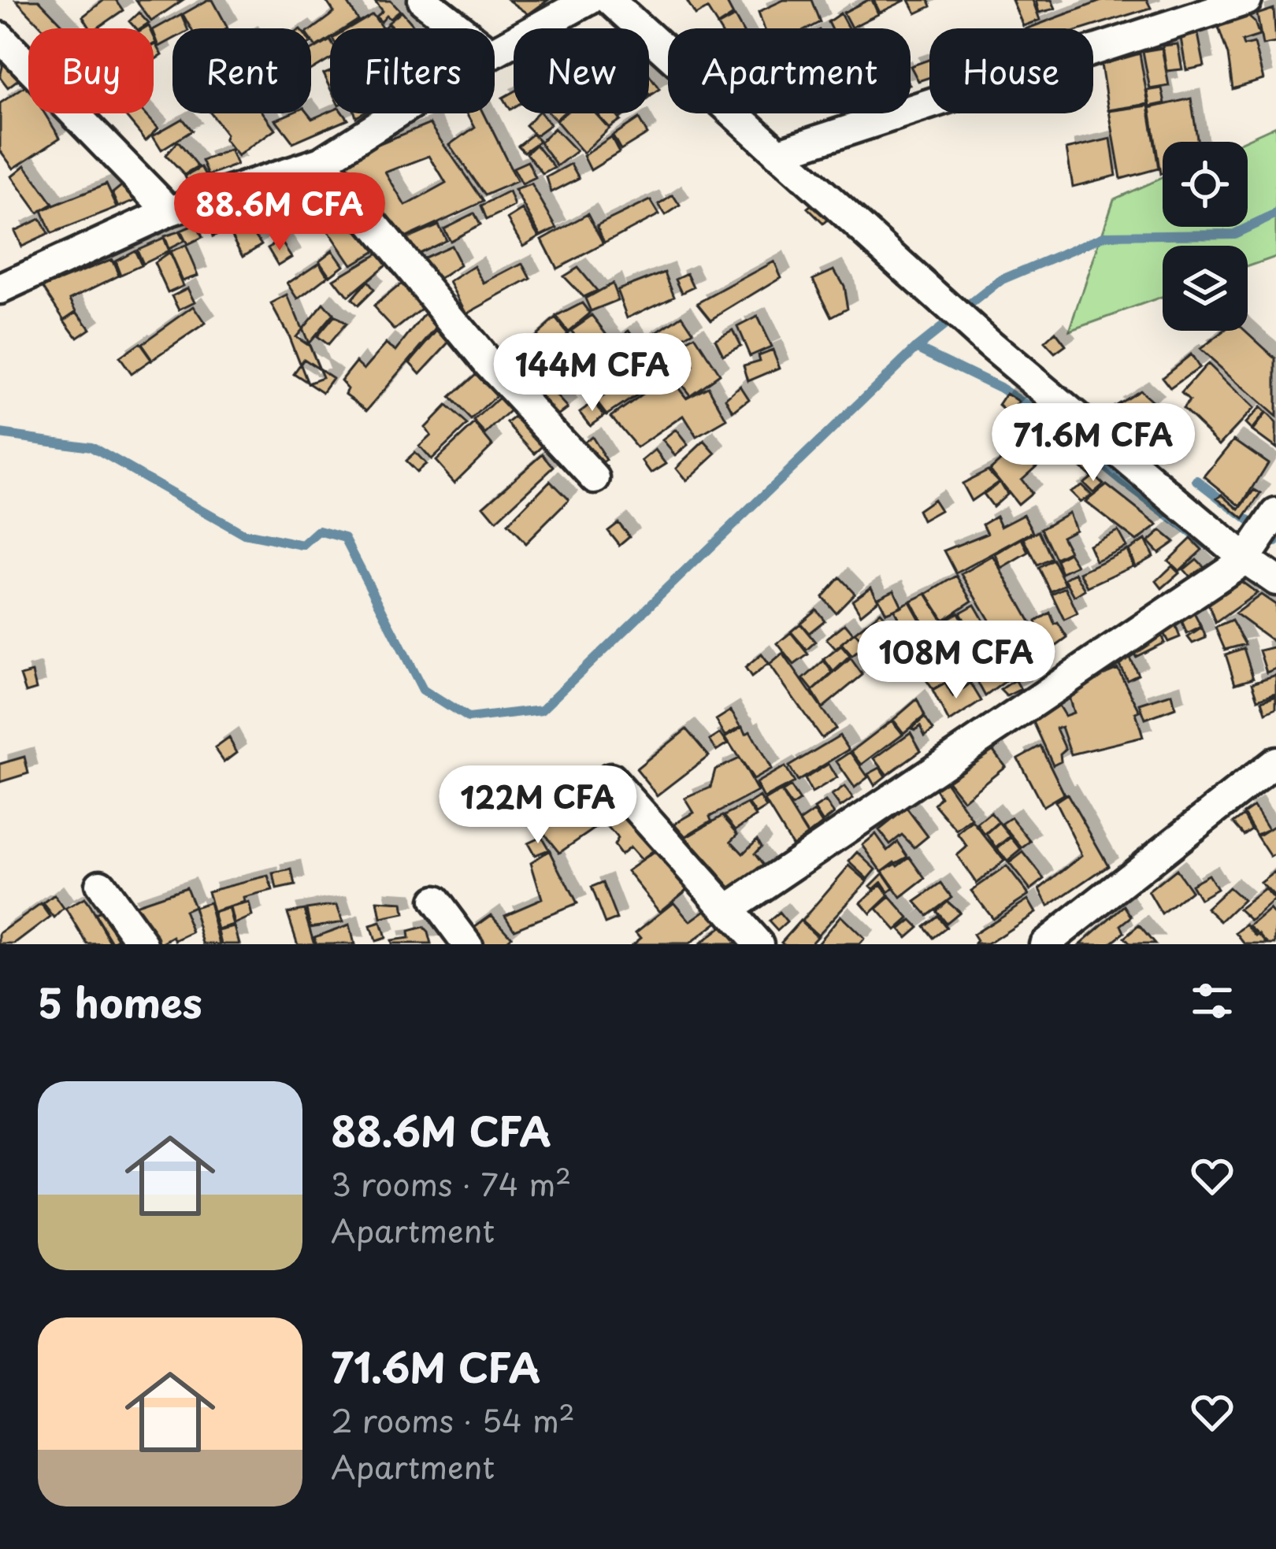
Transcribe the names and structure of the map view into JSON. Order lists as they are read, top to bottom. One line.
{"page":{"chip":["Buy","Rent","Filters","New","Apartment","House"],"price":["88.6M CFA","144M CFA","71.6M CFA","108M CFA","122M CFA"],"heading":"5 homes","list":[{"name":"88.6M CFA","note":"3 rooms · 74 m² · Apartment"},{"name":"71.6M CFA","note":"2 rooms · 54 m² · Apartment"}]}}
